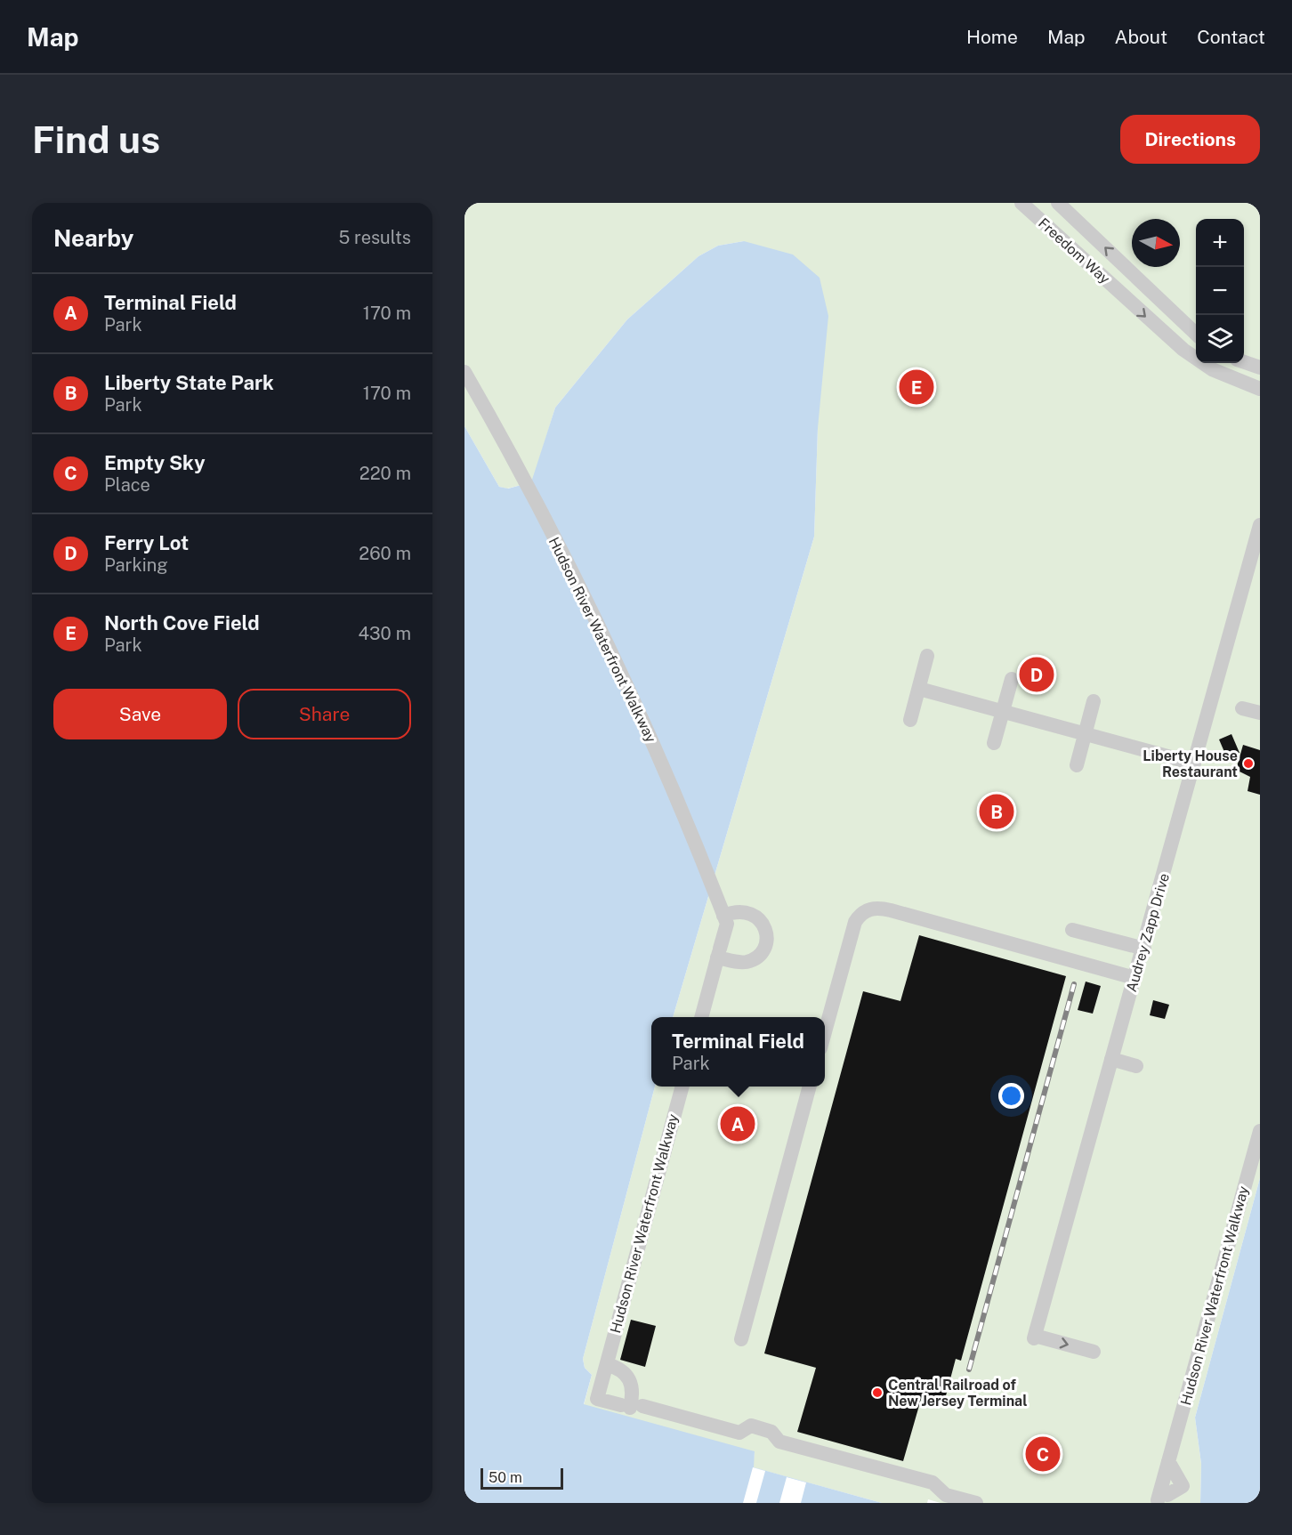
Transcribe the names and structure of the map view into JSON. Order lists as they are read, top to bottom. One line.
{"streets":{"street":["Freedom Way","Hudson River Waterfront Walkway","Audrey Zapp Drive"]},"places":["Liberty House Restaurant","Central Railroad of New Jersey Terminal"],"scale_bar":"50 m","north":"right","page":{"header":"Map","nav":["Home","Map","About","Contact"],"buttons":["Directions",["Save","Share"]],"title":"Find us","heading":["Nearby","5 results"],"map_buttons":["+","−"],"list":[{"mark":"A","name":"Terminal Field","note":"Park","value":"170 m"},{"mark":"B","name":"Liberty State Park","note":"Park","value":"170 m"},{"mark":"C","name":"Empty Sky","note":"Place","value":"220 m"},{"mark":"D","name":"Ferry Lot","note":"Parking","value":"260 m"},{"mark":"E","name":"North Cove Field","note":"Park","value":"430 m"}],"pins":["E","D","B","A","C"],"popup":["Terminal Field","Park"],"scale":"50 m"}}
